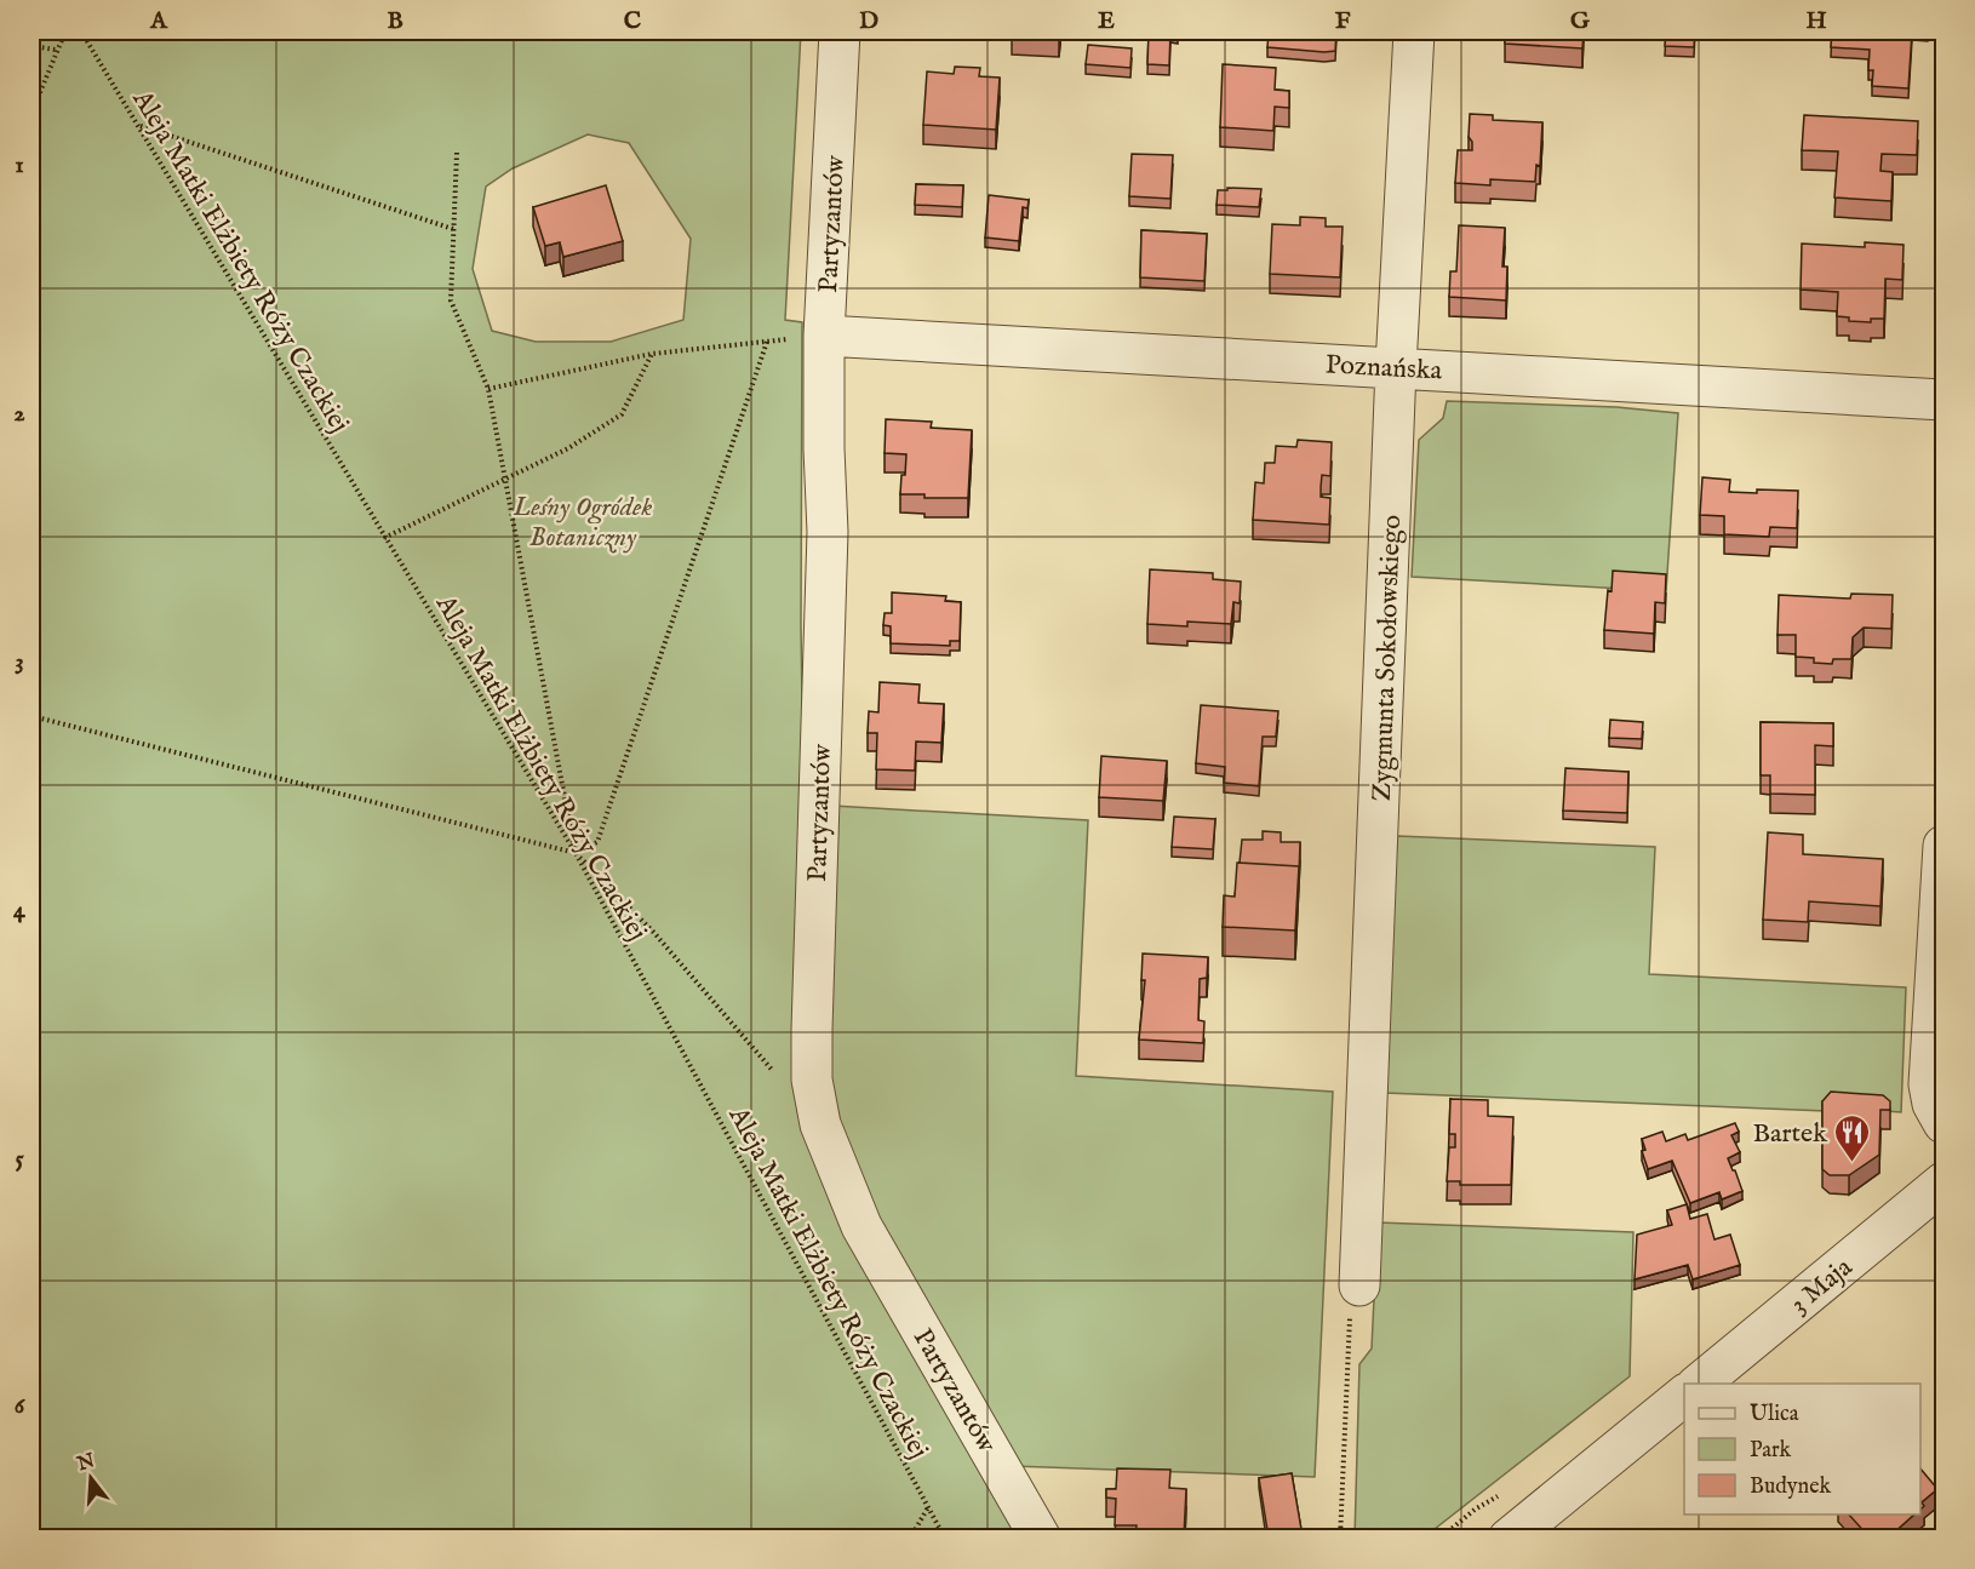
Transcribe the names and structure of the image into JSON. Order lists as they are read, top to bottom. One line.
{"streets":{"street":["Partyzantów","Poznańska","Zygmunta Sokołowskiego","3 Maja"],"path":["Aleja Matki Elżbiety Róży Czackiej"]},"crossings":[["Partyzantów","Poznańska"],["Poznańska","Zygmunta Sokołowskiego"]],"parks":["Leśny Ogródek Botaniczny"],"places":{"restaurant":["Bartek"]},"legend":["Ulica","Park","Budynek"],"north":"top","grid":{"columns":["A","B","C","D","E","F","G","H"],"rows":["1","2","3","4","5","6"]}}
